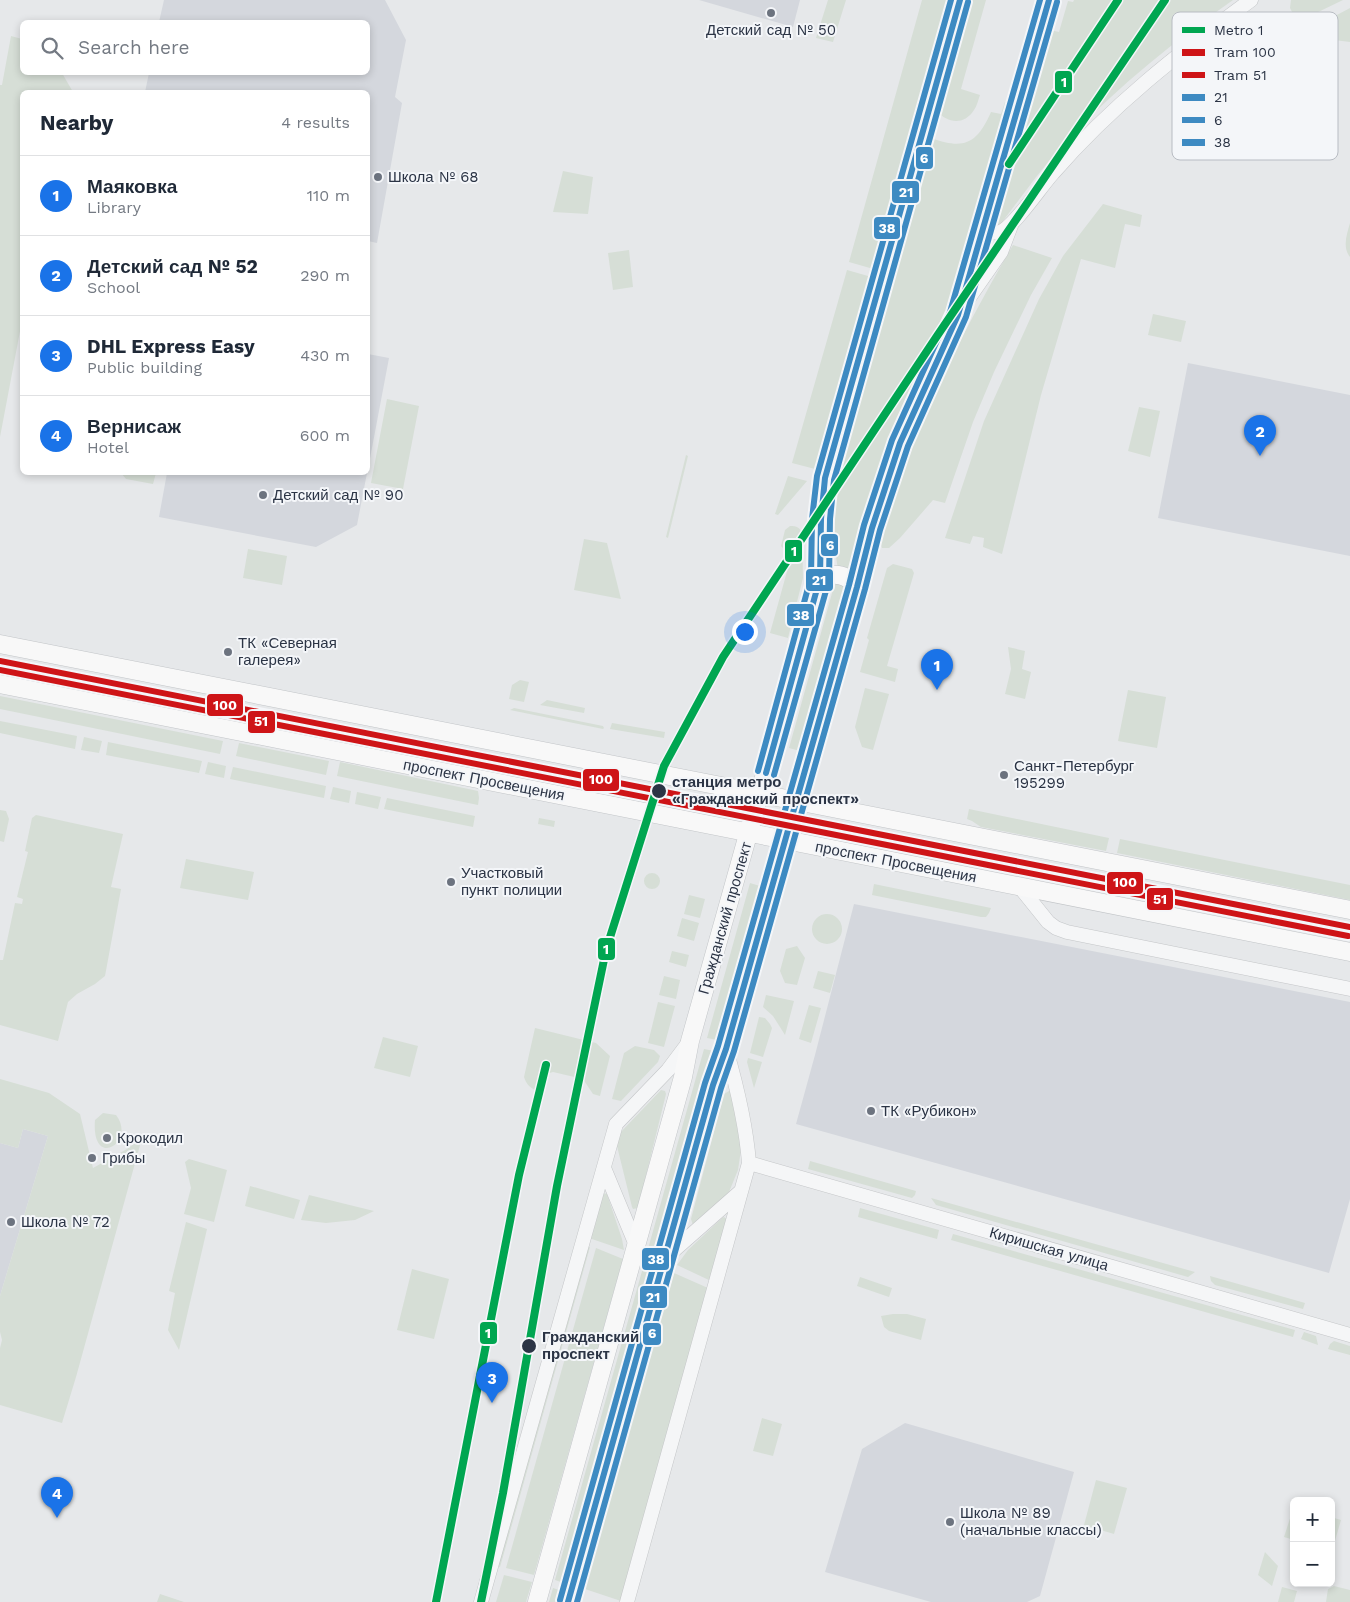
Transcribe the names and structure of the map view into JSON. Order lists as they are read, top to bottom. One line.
{"streets":{"main road":["проспект Просвещения","Гражданский проспект"],"street":["Киришская улица"]},"crossings":[["проспект Просвещения","Гражданский проспект"]],"places":["Детский сад № 50","Школа № 68","Детский сад № 90","ТК «Северная галерея»","Санкт-Петербург 195299","станция метро «Гражданский проспект»","Участковый пункт полиции","ТК «Рубикон»","Крокодил","Грибы","Школа № 72","Гражданский проспект","Школа № 89 (начальные классы)"],"lines":["metro line 1","transit line 21","transit line 38","transit line 6","tram line 100","tram line 51"],"legend":["Metro 1","Tram 100","Tram 51","21","6","38"],"page":{"search":"Search here","heading":["Nearby","4 results"],"list":[{"mark":"1","name":"Маяковка","note":"Library","value":"110 m"},{"mark":"2","name":"Детский сад № 52","note":"School","value":"290 m"},{"mark":"3","name":"DHL Express Easy","note":"Public building","value":"430 m"},{"mark":"4","name":"Вернисаж","note":"Hotel","value":"600 m"}],"pins":["2","1","3","4"],"map_buttons":["+","−"]}}
